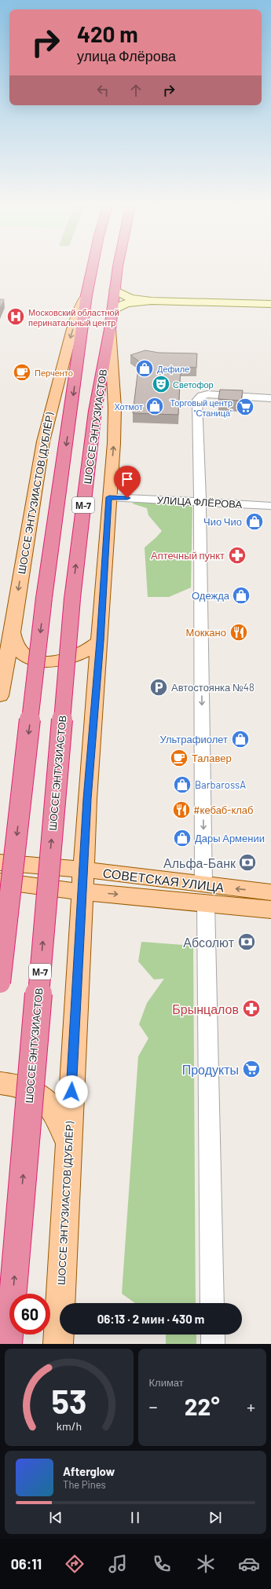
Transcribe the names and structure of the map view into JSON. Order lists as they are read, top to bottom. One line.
{"streets":{"highway":["ШОССЕ ЭНТУЗИАСТОВ","М-7"],"main road":["ШОССЕ ЭНТУЗИАСТОВ (ДУБЛЁР)","СОВЕТСКАЯ УЛИЦА"],"street":["УЛИЦА ФЛЁРОВА"]},"crossings":[["ШОССЕ ЭНТУЗИАСТОВ","ШОССЕ ЭНТУЗИАСТОВ (ДУБЛЁР)"],["ШОССЕ ЭНТУЗИАСТОВ (ДУБЛЁР)","УЛИЦА ФЛЁРОВА"],["ШОССЕ ЭНТУЗИАСТОВ (ДУБЛЁР)","М-7"],["ШОССЕ ЭНТУЗИАСТОВ (ДУБЛЁР)","СОВЕТСКАЯ УЛИЦА"]],"places":{"hospital":["Московский областной перинатальный центр"],"shop":["Дефиле","Хотмот","Чио Чио","Одежда","Ультрафиолет","BarbarossA","Дары Армении"],"cafe":["Перченто","Талавер"],"theatre":["Светофор"],"supermarket":["Торговый центр \"Станица\"","Продукты"],"pharmacy":["Аптечный пункт","Брынцалов"],"restaurant":["Моккано","#кебаб-клаб"],"parking":["Автостоянка №48"],"bank":["Альфа-Банк","Абсолют"]},"page":{"turn":["420 m","улица Флёрова"],"limit":"60","trip":"06:13 · 2 мин · 430 m","tile":"Климат","heat":["−","22°","+"],"song":["Afterglow","The Pines"],"tabs":"06:11","gauge":["53","km/h"]}}
